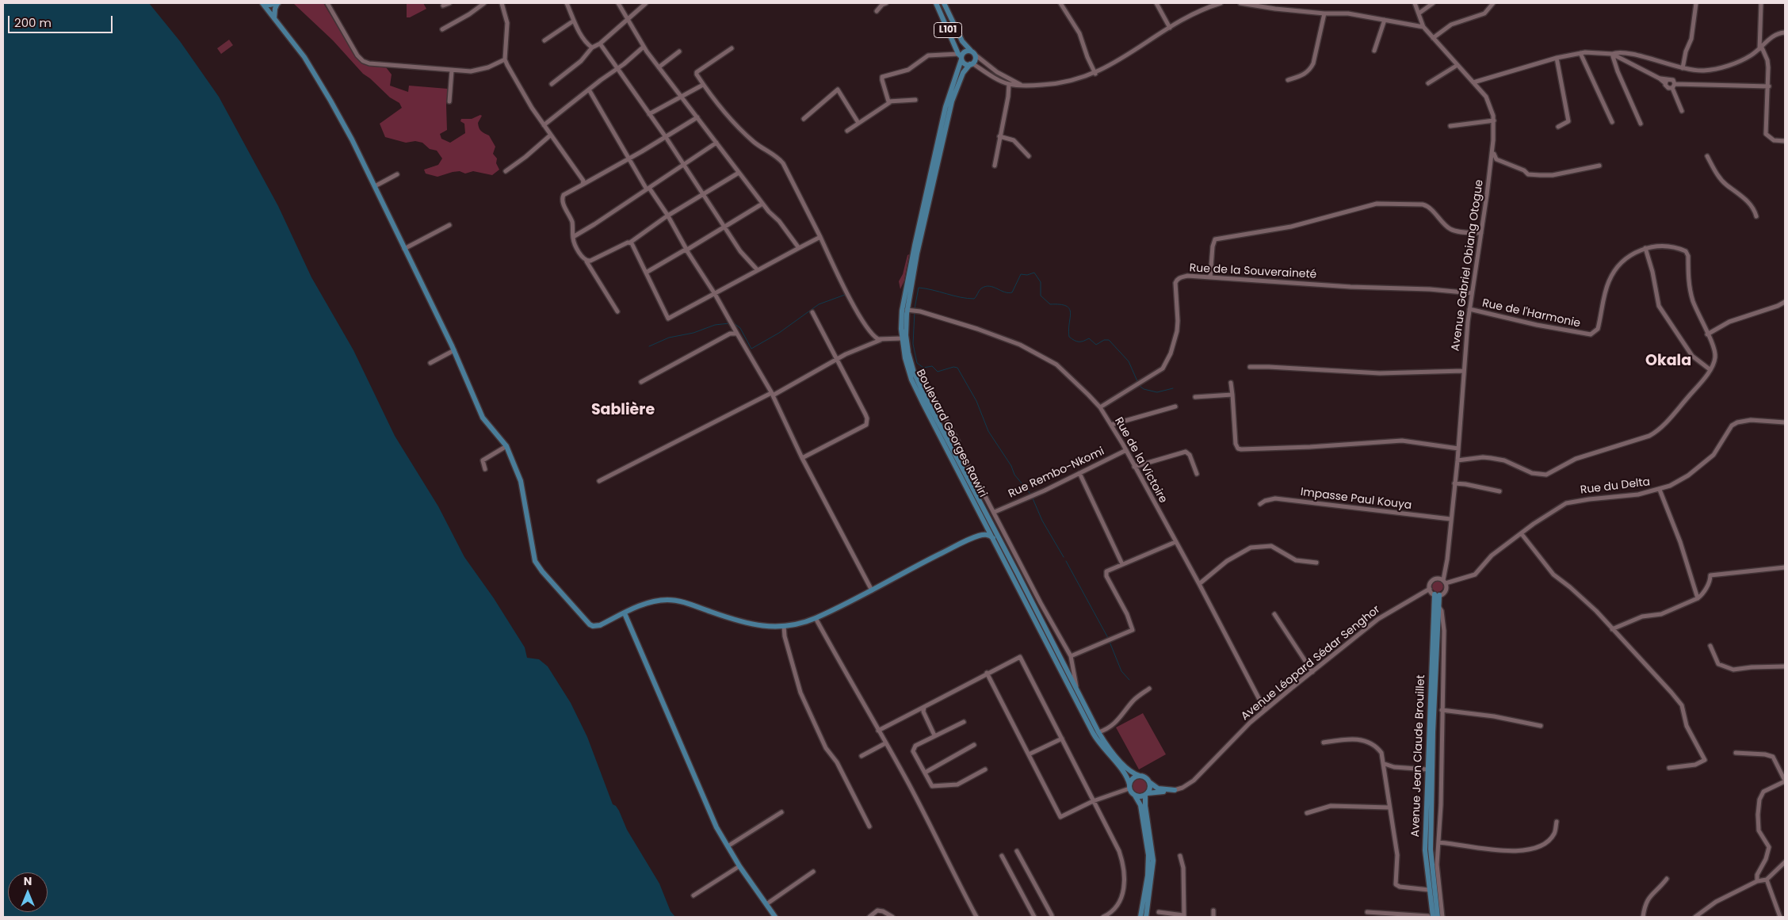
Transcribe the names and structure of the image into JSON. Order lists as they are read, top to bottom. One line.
{"streets":{"main road":["L101","Boulevard Georges Rawiri","Avenue Jean Claude Brouillet"],"street":["Avenue Gabriel Obiang Otogue","Rue de la Souveraineté","Rue de l'Harmonie","Rue de la Victoire","Rue Rembo-Nkomi","Rue du Delta","Impasse Paul Kouya","Avenue Léopard Sédar Senghor"]},"crossings":[["L101","Boulevard Georges Rawiri"],["Avenue Gabriel Obiang Otogue","Rue de la Souveraineté"],["Avenue Gabriel Obiang Otogue","Rue de l'Harmonie"],["Avenue Gabriel Obiang Otogue","Rue du Delta"],["Avenue Gabriel Obiang Otogue","Impasse Paul Kouya"],["Avenue Gabriel Obiang Otogue","Avenue Léopard Sédar Senghor"],["Avenue Gabriel Obiang Otogue","Avenue Jean Claude Brouillet"],["Rue de la Souveraineté","Rue de la Victoire"],["Boulevard Georges Rawiri","Rue de la Victoire"],["Rue de la Victoire","Rue Rembo-Nkomi"],["Rue de la Victoire","Avenue Léopard Sédar Senghor"],["Rue du Delta","Avenue Léopard Sédar Senghor"],["Rue du Delta","Avenue Jean Claude Brouillet"],["Avenue Léopard Sédar Senghor","Avenue Jean Claude Brouillet"]],"districts":["Okala","Sablière"],"scale_bar":"200 m","north":"top"}
